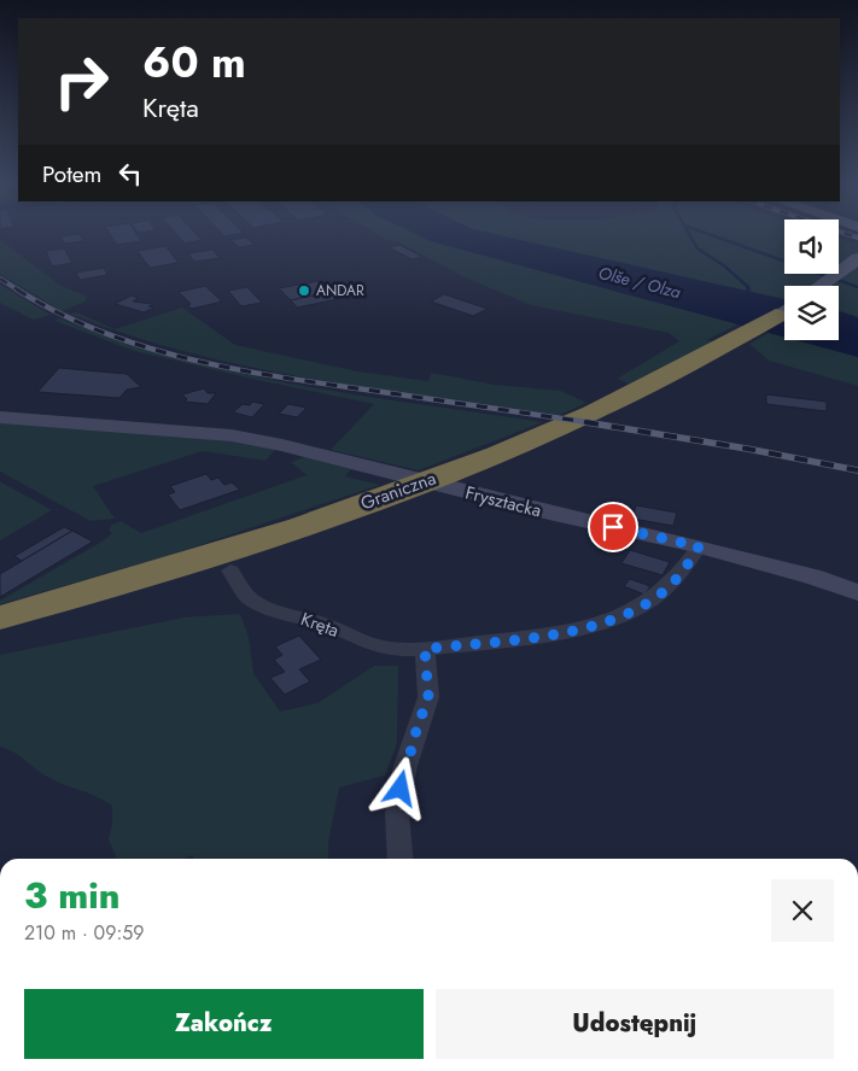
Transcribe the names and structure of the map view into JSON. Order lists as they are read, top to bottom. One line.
{"streets":{"highway":["Graniczna"],"street":["Frysztacka","Kręta"]},"crossings":[["Frysztacka","Kręta"]],"water":["Olše / Olza"],"places":["ANDAR"],"page":{"turn":["60 m","Kręta"],"then":"Potem","heading":["3 min","210 m · 09:59"],"buttons":["Zakończ","Udostępnij"]}}
